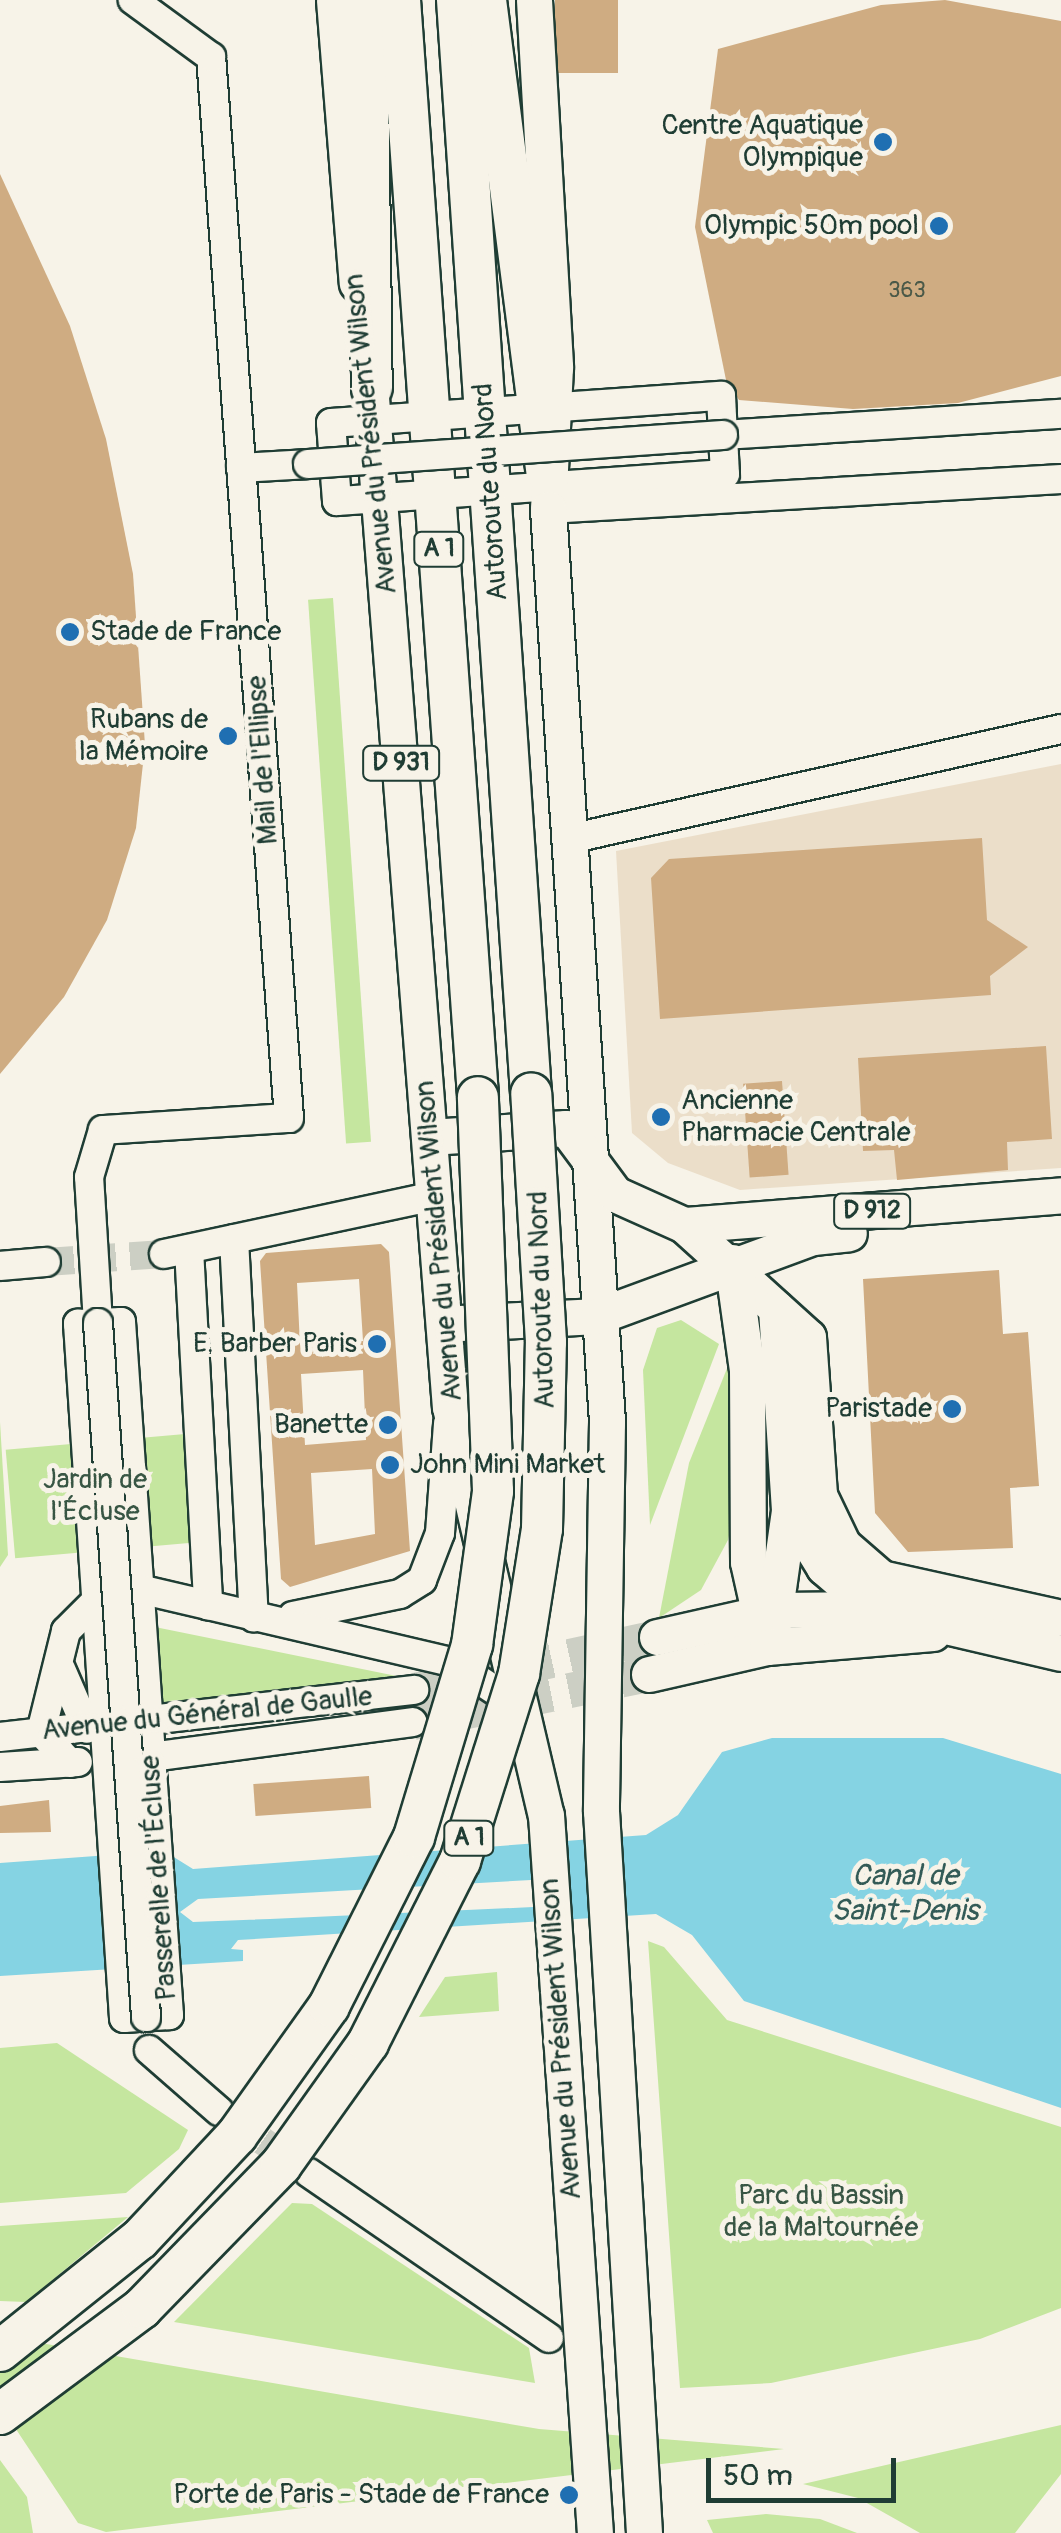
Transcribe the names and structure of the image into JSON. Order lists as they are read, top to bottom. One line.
{"streets":{"highway":["Autoroute du Nord","A 1"],"main road":["Avenue du Président Wilson","D 931","D 912"],"street":["Mail de l'Ellipse","Avenue du Général de Gaulle","Passerelle de l'Écluse"]},"crossings":[["Avenue du Président Wilson","D 912"],["Mail de l'Ellipse","Passerelle de l'Écluse"]],"water":["Canal de Saint-Denis"],"parks":["Jardin de l'Écluse","Parc du Bassin de la Maltournée"],"places":["Centre Aquatique Olympique","Olympic 50m pool","Stade de France","Rubans de la Mémoire","Ancienne Pharmacie Centrale","E. Barber Paris","Paristade","Banette","John Mini Market","Porte de Paris - Stade de France"],"house_numbers":["363"],"scale_bar":"50 m"}
